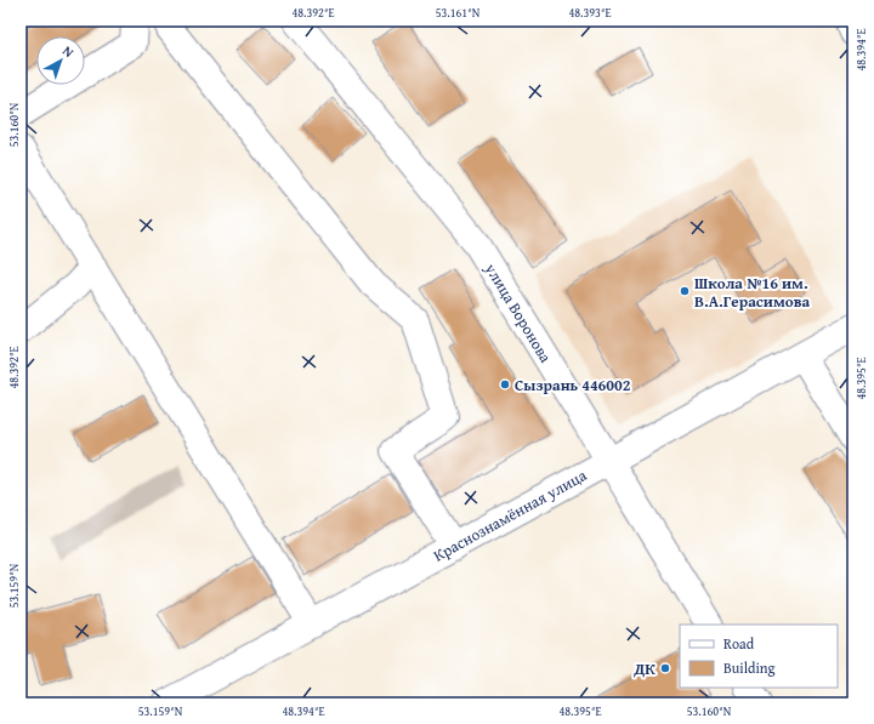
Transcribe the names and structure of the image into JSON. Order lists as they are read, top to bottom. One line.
{"streets":{"street":["улица Воронова","Краснознамённая улица"]},"crossings":[["улица Воронова","Краснознамённая улица"]],"places":["Школа №16 им. В.А.Герасимова","Сызрань 446002","ДК"],"legend":["Road","Building"],"north":"top right","coordinates":["48.392°E","53.161°N","48.393°E","48.394°E","53.160°N","48.395°E","53.159°N"]}
